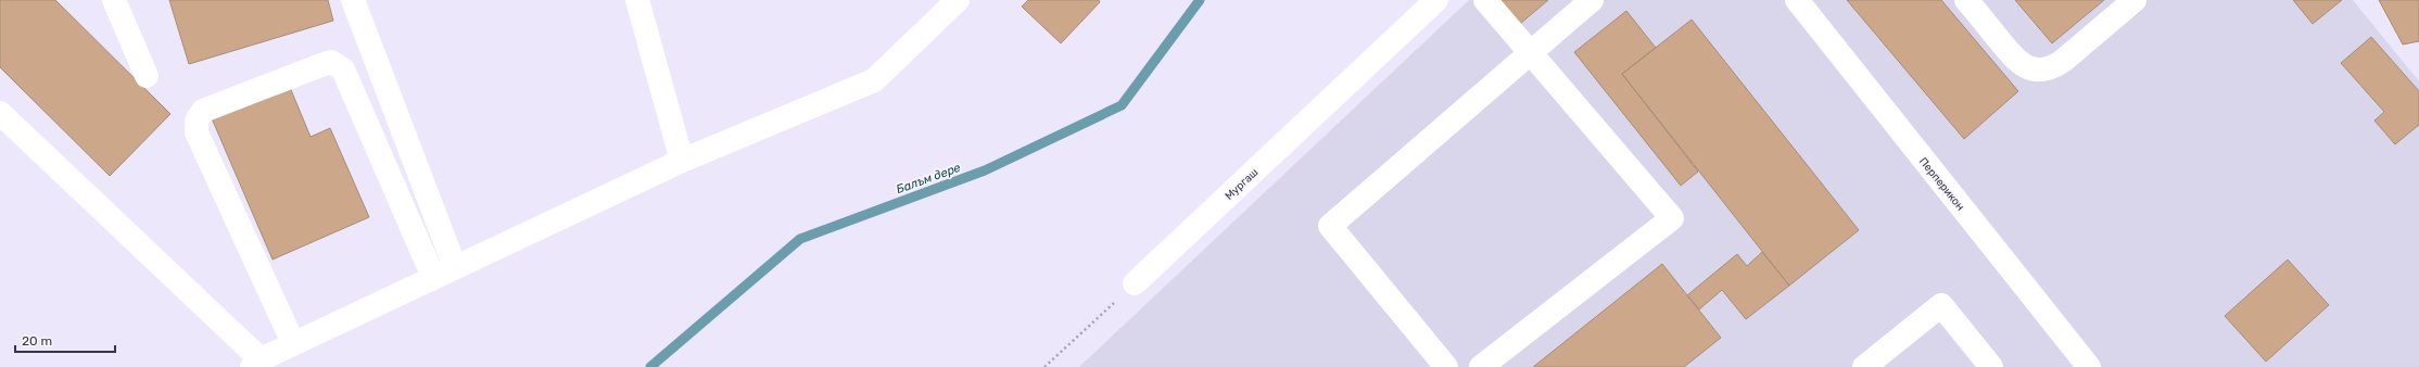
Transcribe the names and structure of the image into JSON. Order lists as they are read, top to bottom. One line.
{"streets":{"street":["Мургаш","Перперикон"]},"water":["Балъм дере"],"scale_bar":"20 m"}
